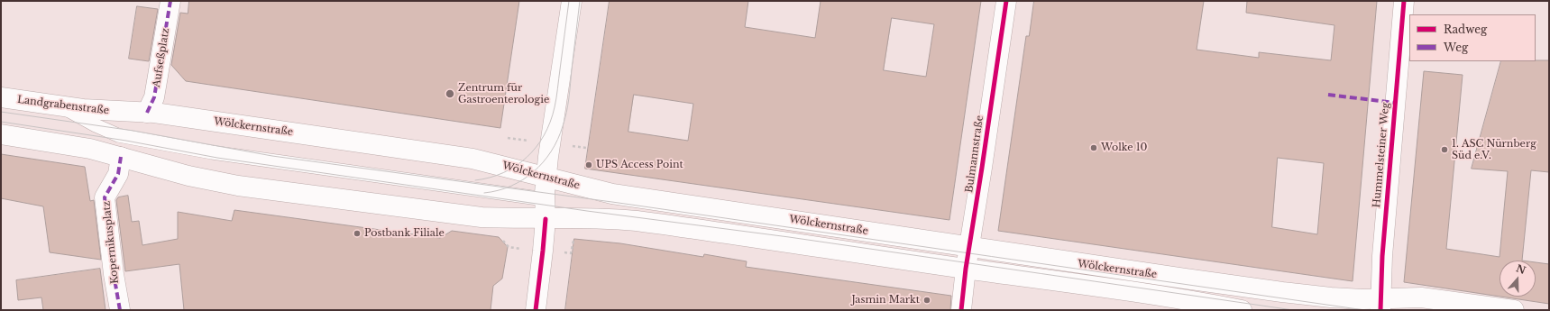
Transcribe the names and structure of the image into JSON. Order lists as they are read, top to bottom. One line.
{"streets":{"main road":["Aufseßplatz","Landgrabenstraße","Wölckernstraße","Bulmannstraße","Hummelsteiner Weg","Kopernikusplatz"]},"crossings":[["Aufseßplatz","Landgrabenstraße"],["Aufseßplatz","Wölckernstraße"],["Landgrabenstraße","Wölckernstraße"],["Wölckernstraße","Bulmannstraße"],["Wölckernstraße","Hummelsteiner Weg"],["Wölckernstraße","Kopernikusplatz"]],"places":["Zentrum für Gastroenterologie","Wolke 10","1. ASC Nürnberg Süd e.V.","UPS Access Point","Postbank Filiale","Jasmin Markt"],"legend":["Radweg","Weg"],"north":"top"}
